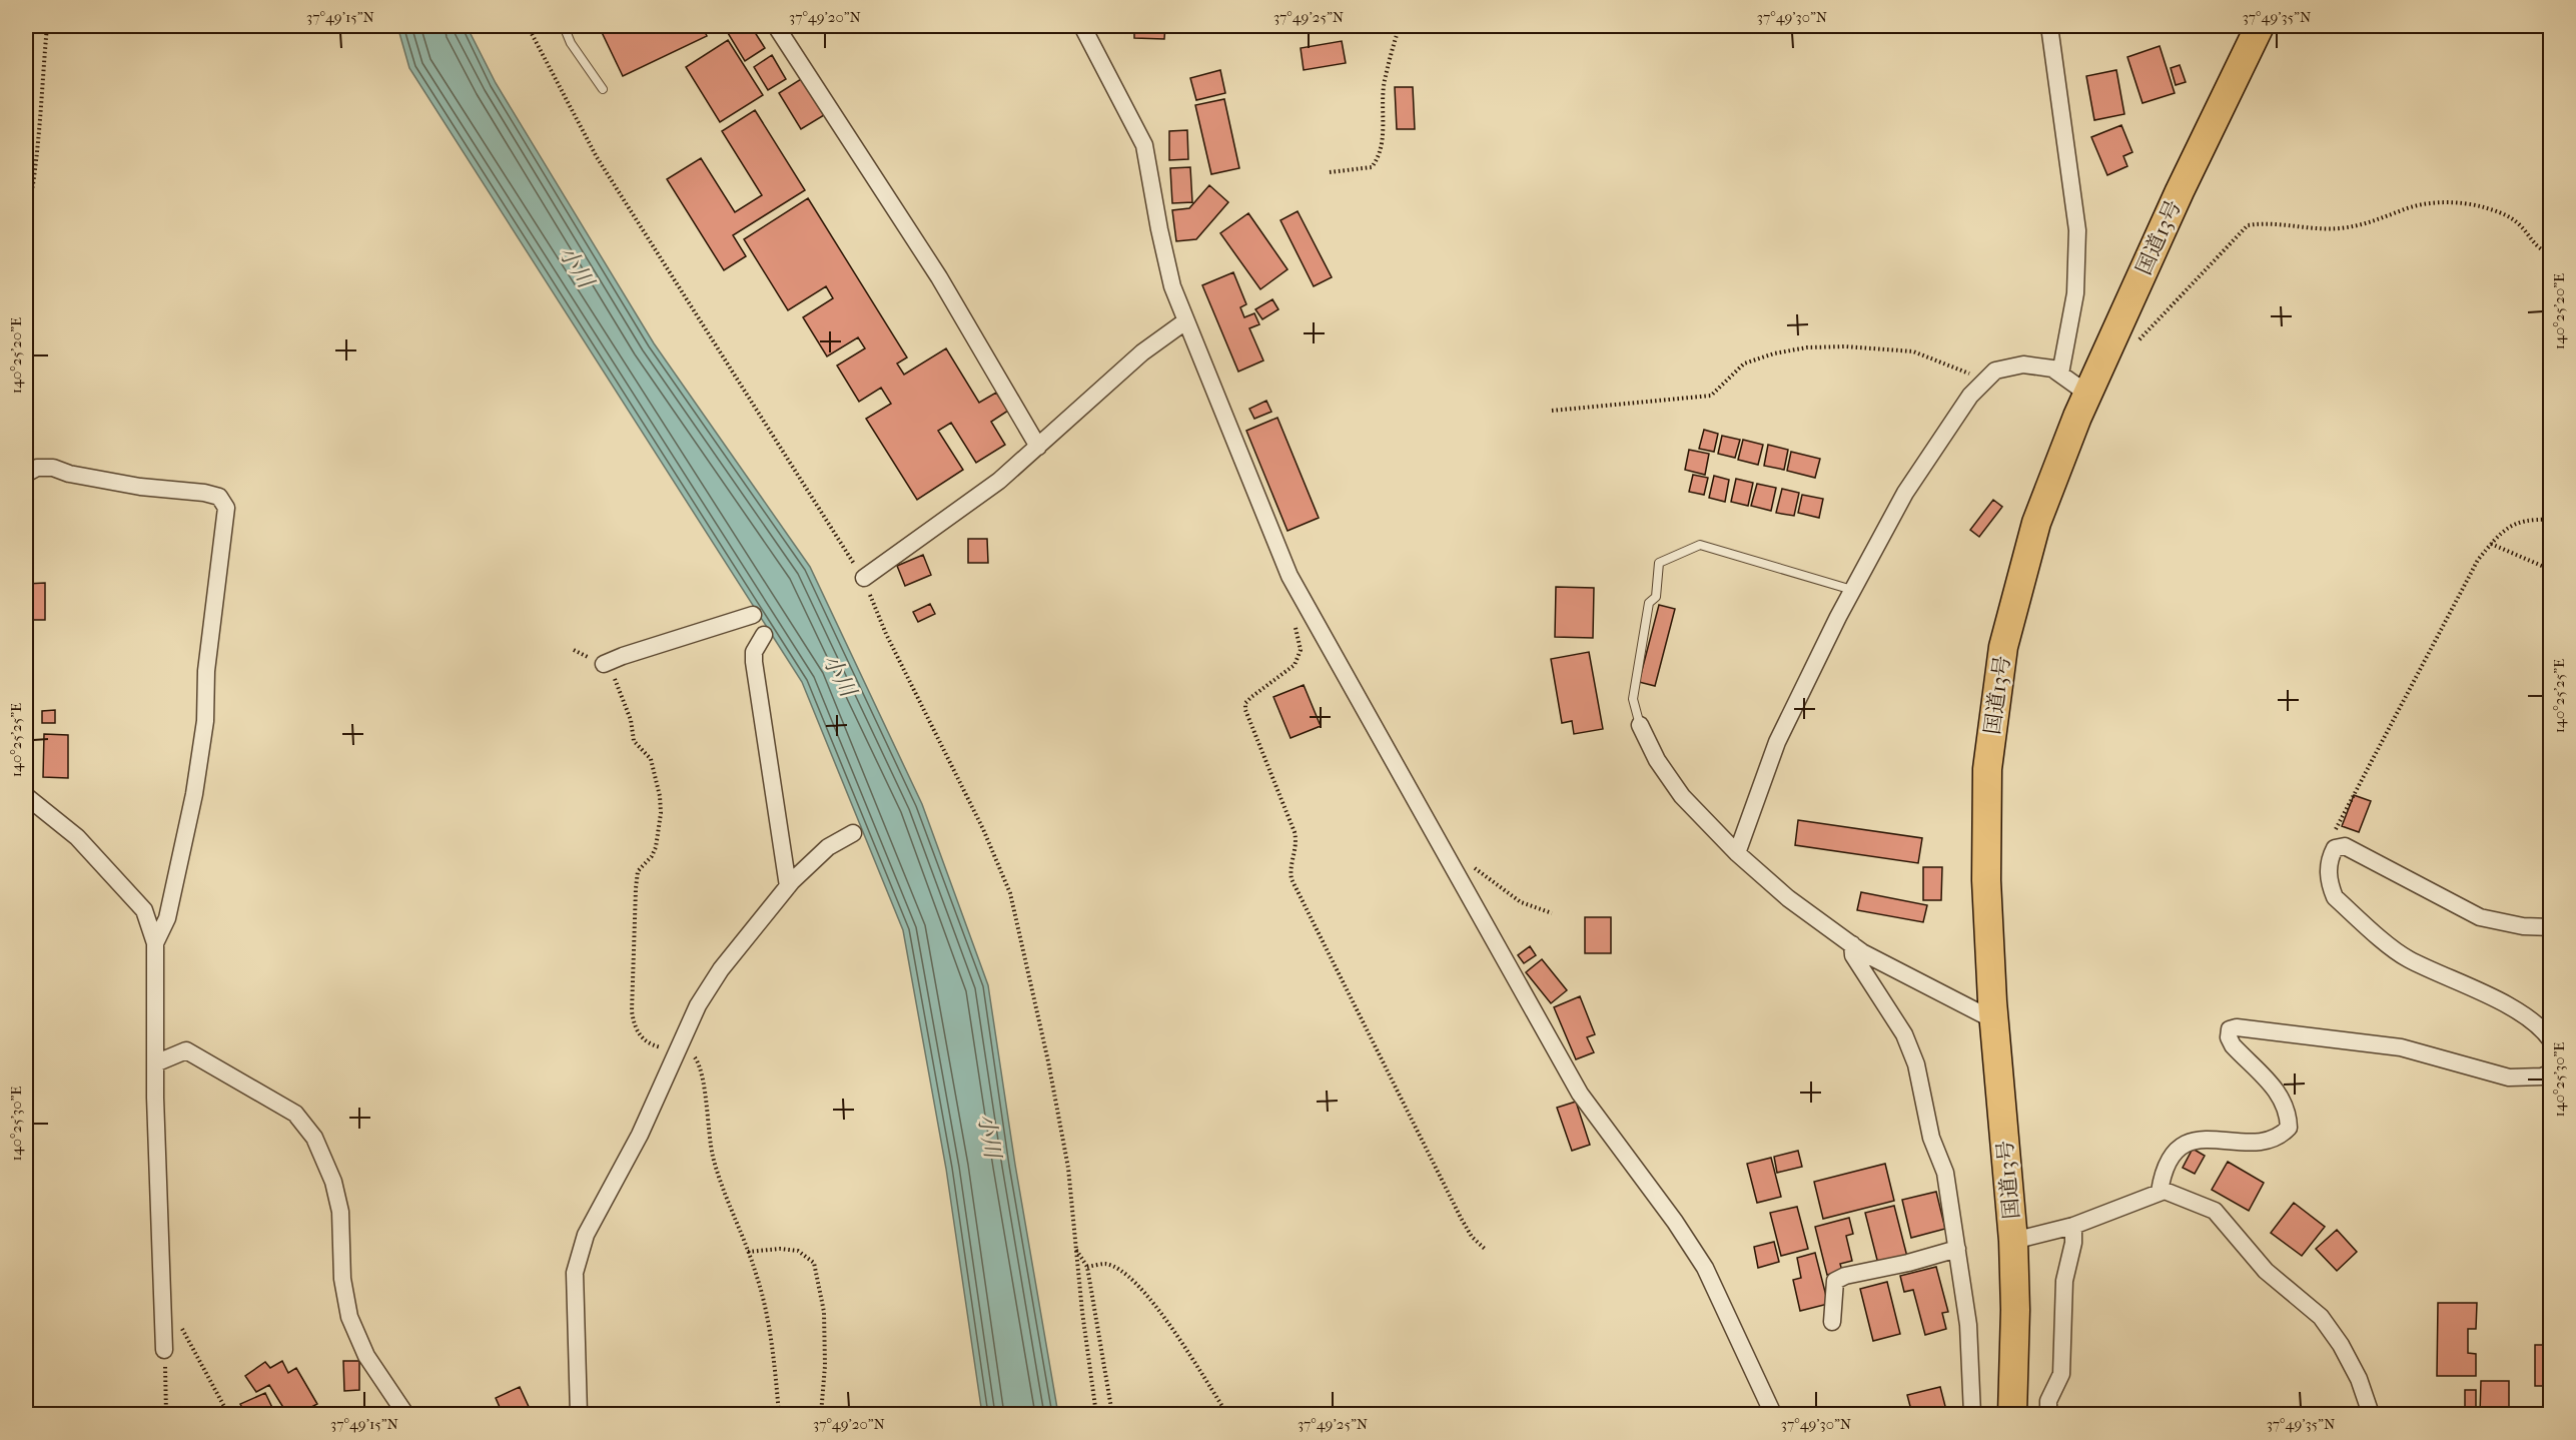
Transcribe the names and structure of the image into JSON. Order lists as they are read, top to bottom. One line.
{"streets":{"highway":["国道13号"]},"water":["小川"],"coordinates":["37°49'15\"N","37°49'20\"N","37°49'25\"N","37°49'30\"N","37°49'35\"N","140°25'20\"E","140°25'25\"E","140°25'30\"E"]}
